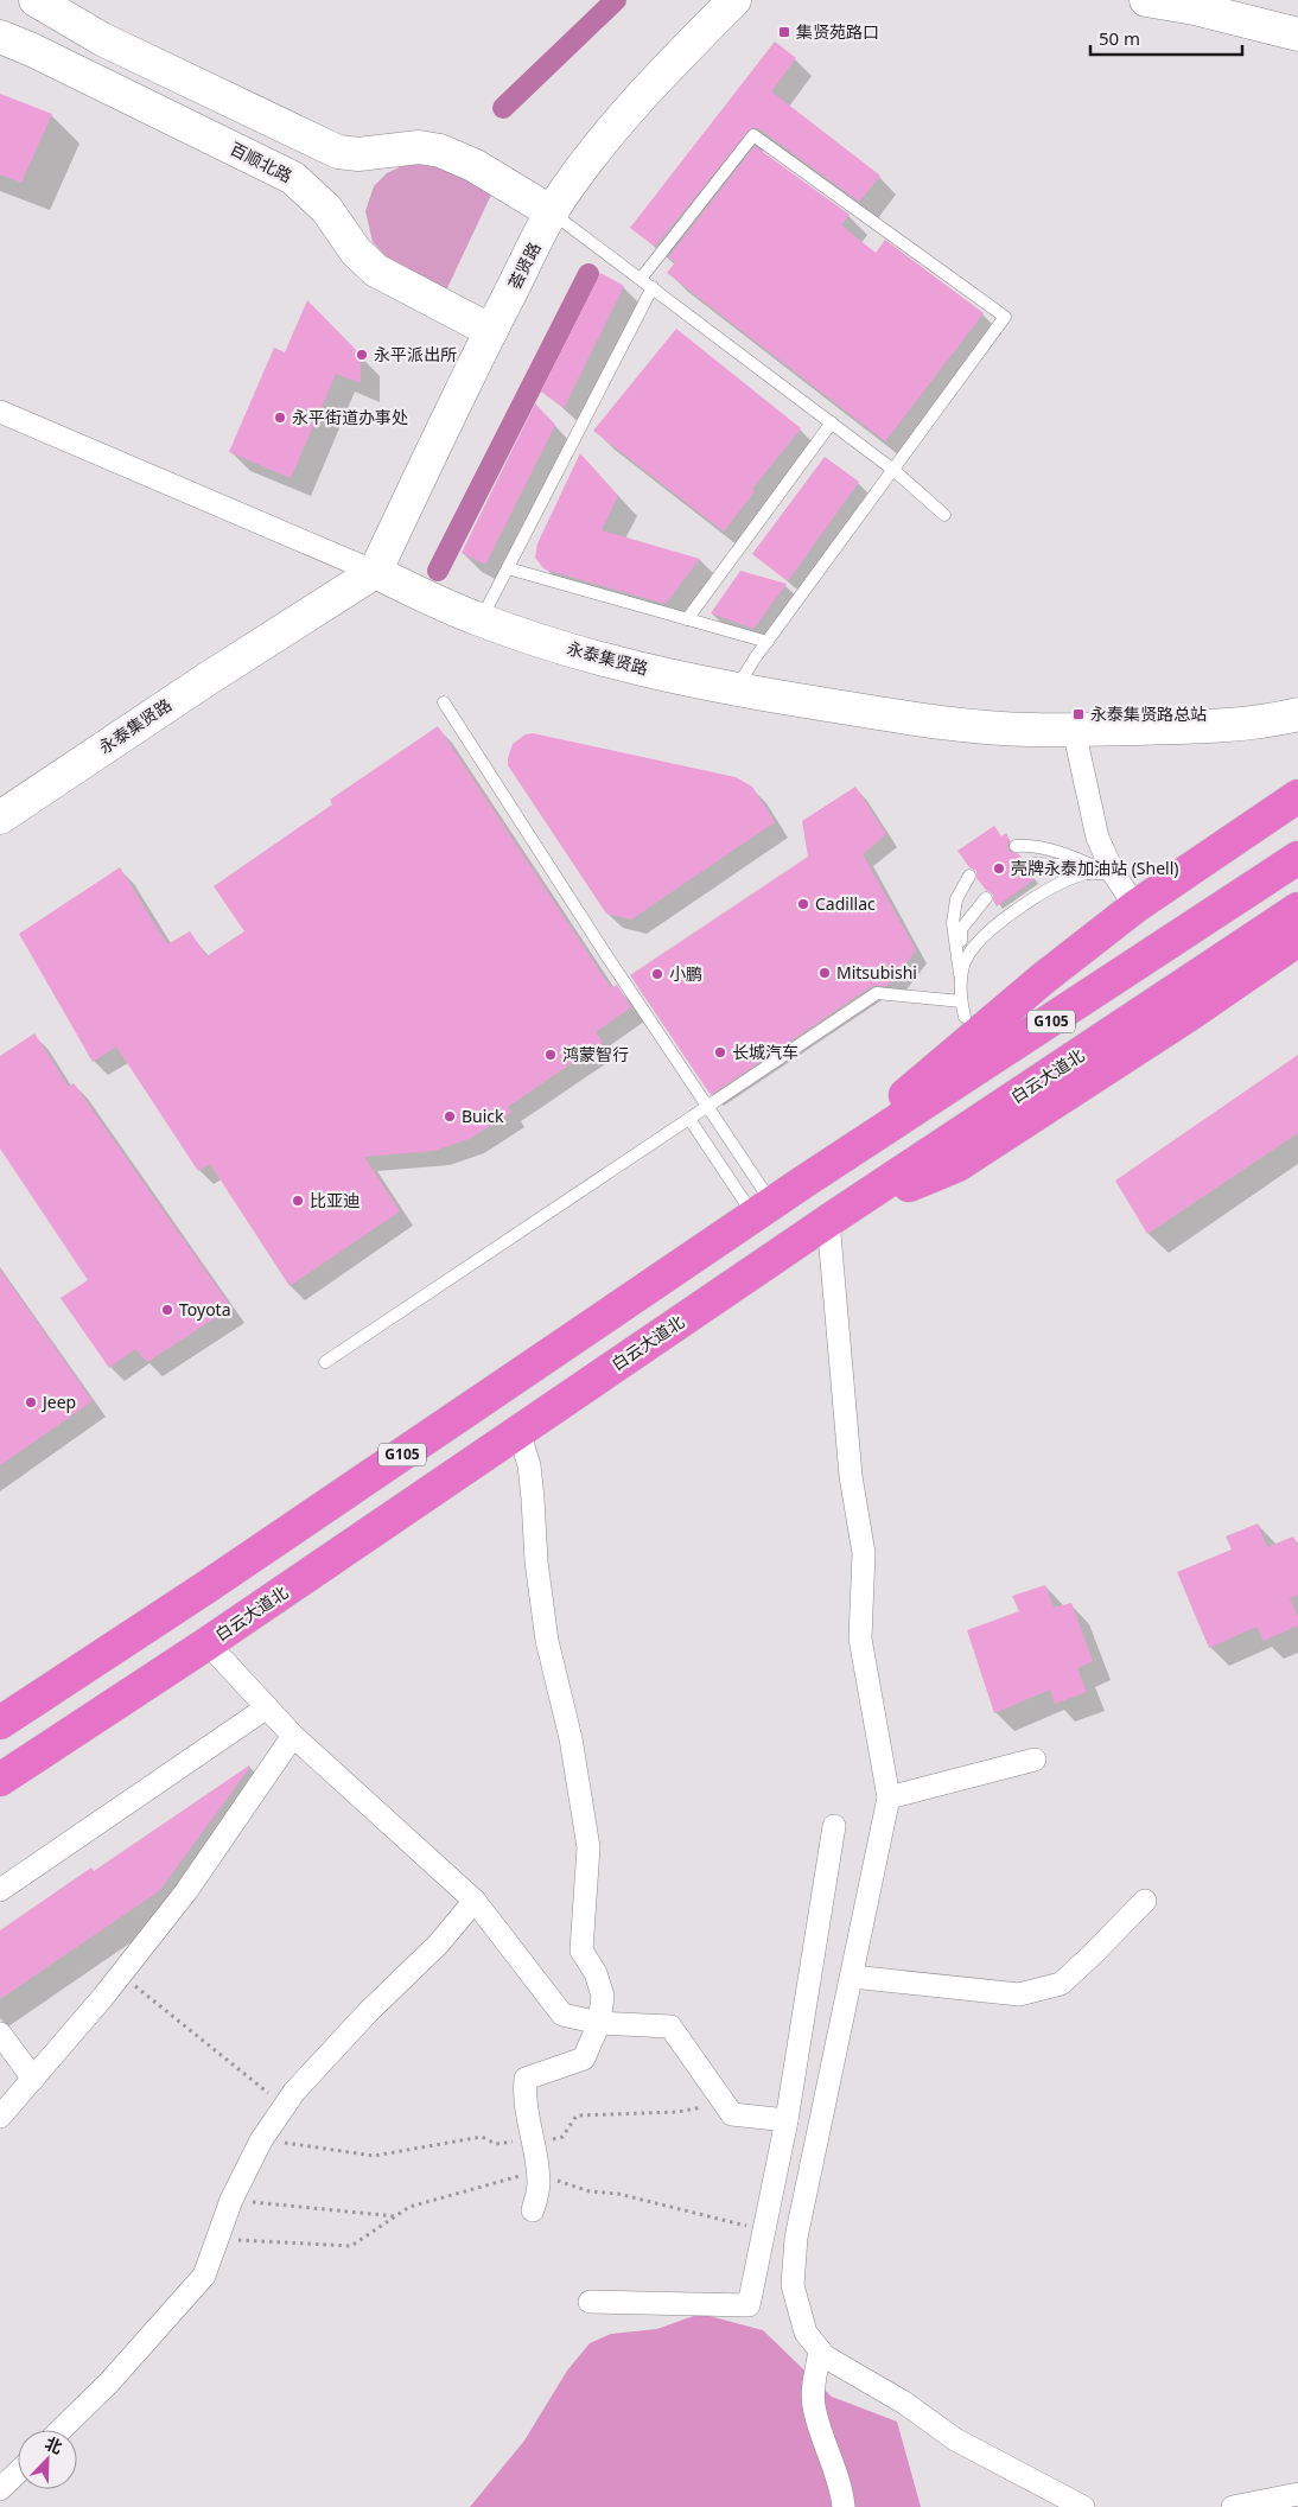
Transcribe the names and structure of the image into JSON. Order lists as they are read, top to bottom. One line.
{"streets":{"highway":["G105","白云大道北"],"street":["百顺北路","荟贤路","永泰集贤路"]},"crossings":[["百顺北路","荟贤路"],["荟贤路","永泰集贤路"],["G105","白云大道北"]],"places":{"transit":["集贤苑路口","永泰集贤路总站"],"other":["永平派出所","永平街道办事处","壳牌永泰加油站 (Shell)","Cadillac","Mitsubishi","小鹏","长城汽车","鸿蒙智行","Buick","比亚迪","Toyota","Jeep"]},"scale_bar":"50 m","north":"top right"}
